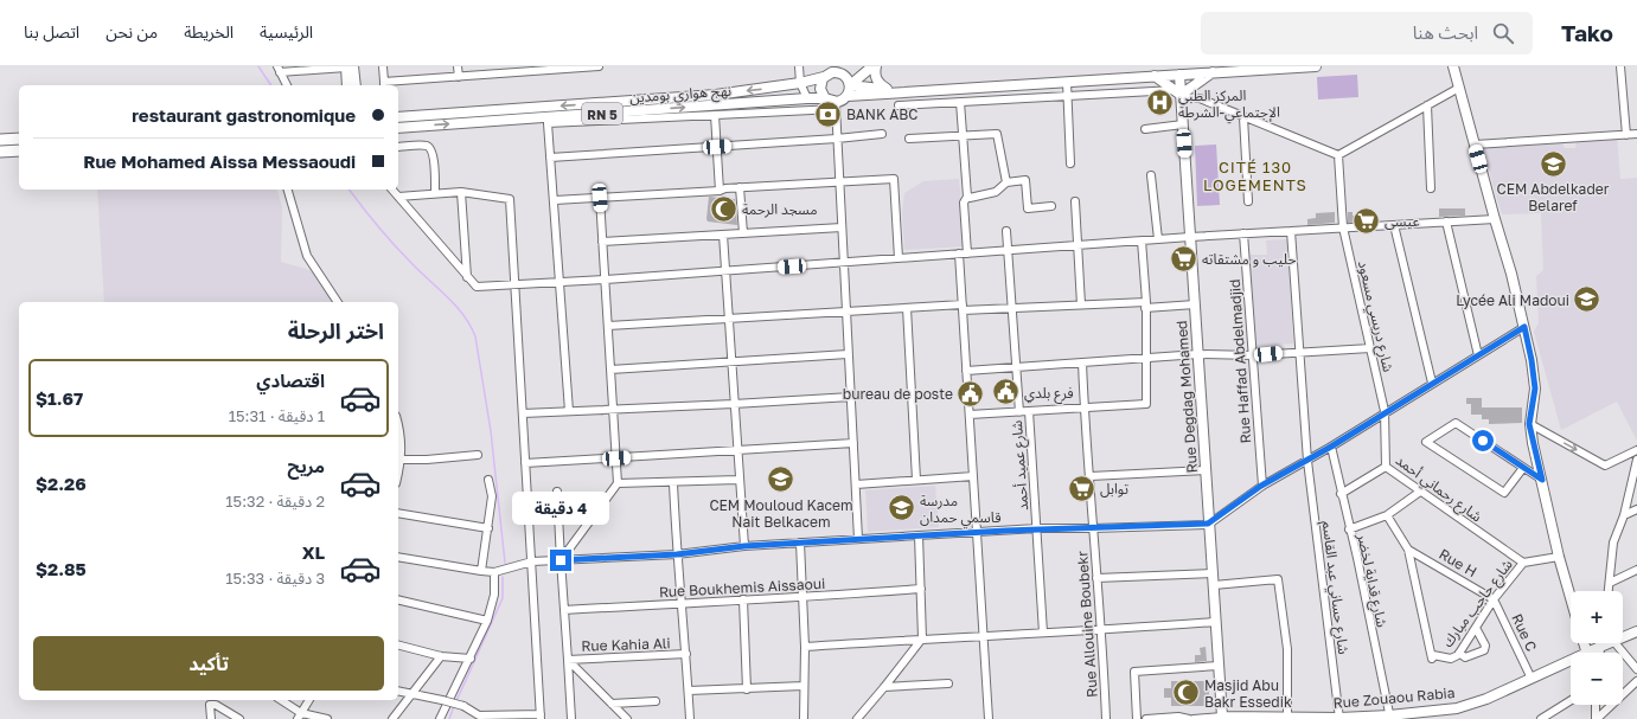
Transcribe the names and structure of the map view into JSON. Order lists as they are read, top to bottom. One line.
{"streets":{"main road":["نهج هواري بومدين","RN 5","Rue Degdag Mohamed","Rue Zouaou Rabia"],"street":["شارع دريسي مسعود","Rue Haffad Abdelmadjid","شارع عميد أحمد","شارع رحماني أحمد","Rue H","شارع قداية لخضر","Rue Boukhemis Aissaoui","شارع حساني عبد القاسم","شارع حاجب مبارك","Rue Allouine Boubekr","Rue C","Rue Kahia Ali"]},"crossings":[["شارع دريسي مسعود","شارع رحماني أحمد"],["Rue Degdag Mohamed","Rue Zouaou Rabia"],["شارع رحماني أحمد","شارع حاجب مبارك"],["Rue H","شارع حاجب مبارك"],["Rue H","Rue C"],["شارع قداية لخضر","Rue Zouaou Rabia"],["شارع حساني عبد القاسم","Rue Zouaou Rabia"],["شارع حاجب مبارك","Rue C"],["Rue C","Rue Zouaou Rabia"]],"districts":["CITÉ 130 LOGEMENTS"],"places":{"hospital":["المركز الطبي الإجتماعي-الشرطة"],"bank":["BANK ABC"],"school or university":["CEM Abdelkader Belaref","Lycée Ali Madoui","CEM Mouloud Kacem Nait Belkacem","مدرسة قاسمي حمدان"],"mosque":["مسجد الرحمة","Masjid Abu Bakr Essedik"],"supermarket":["عيسى","حليب و مشتقاته","توابل"],"public building":["فرع بلدي","bureau de poste"]},"page":{"header":"Tako","search":"ابحث هنا","nav":["الرئيسية","الخريطة","من نحن","اتصل بنا"],"banner":["restaurant gastronomique","Rue Mohamed Aissa Messaoudi"],"heading":"اختر الرحلة","list":[{"name":"اقتصادي","note":"1 دقيقة · 15:31","value":"$1.67"},{"name":"مريح","note":"2 دقيقة · 15:32","value":"$2.26"},{"name":"XL","note":"3 دقيقة · 15:33","value":"$2.85"}],"bubble":"4 دقيقة","map_buttons":["+","−"],"buttons":"تأكيد"}}
